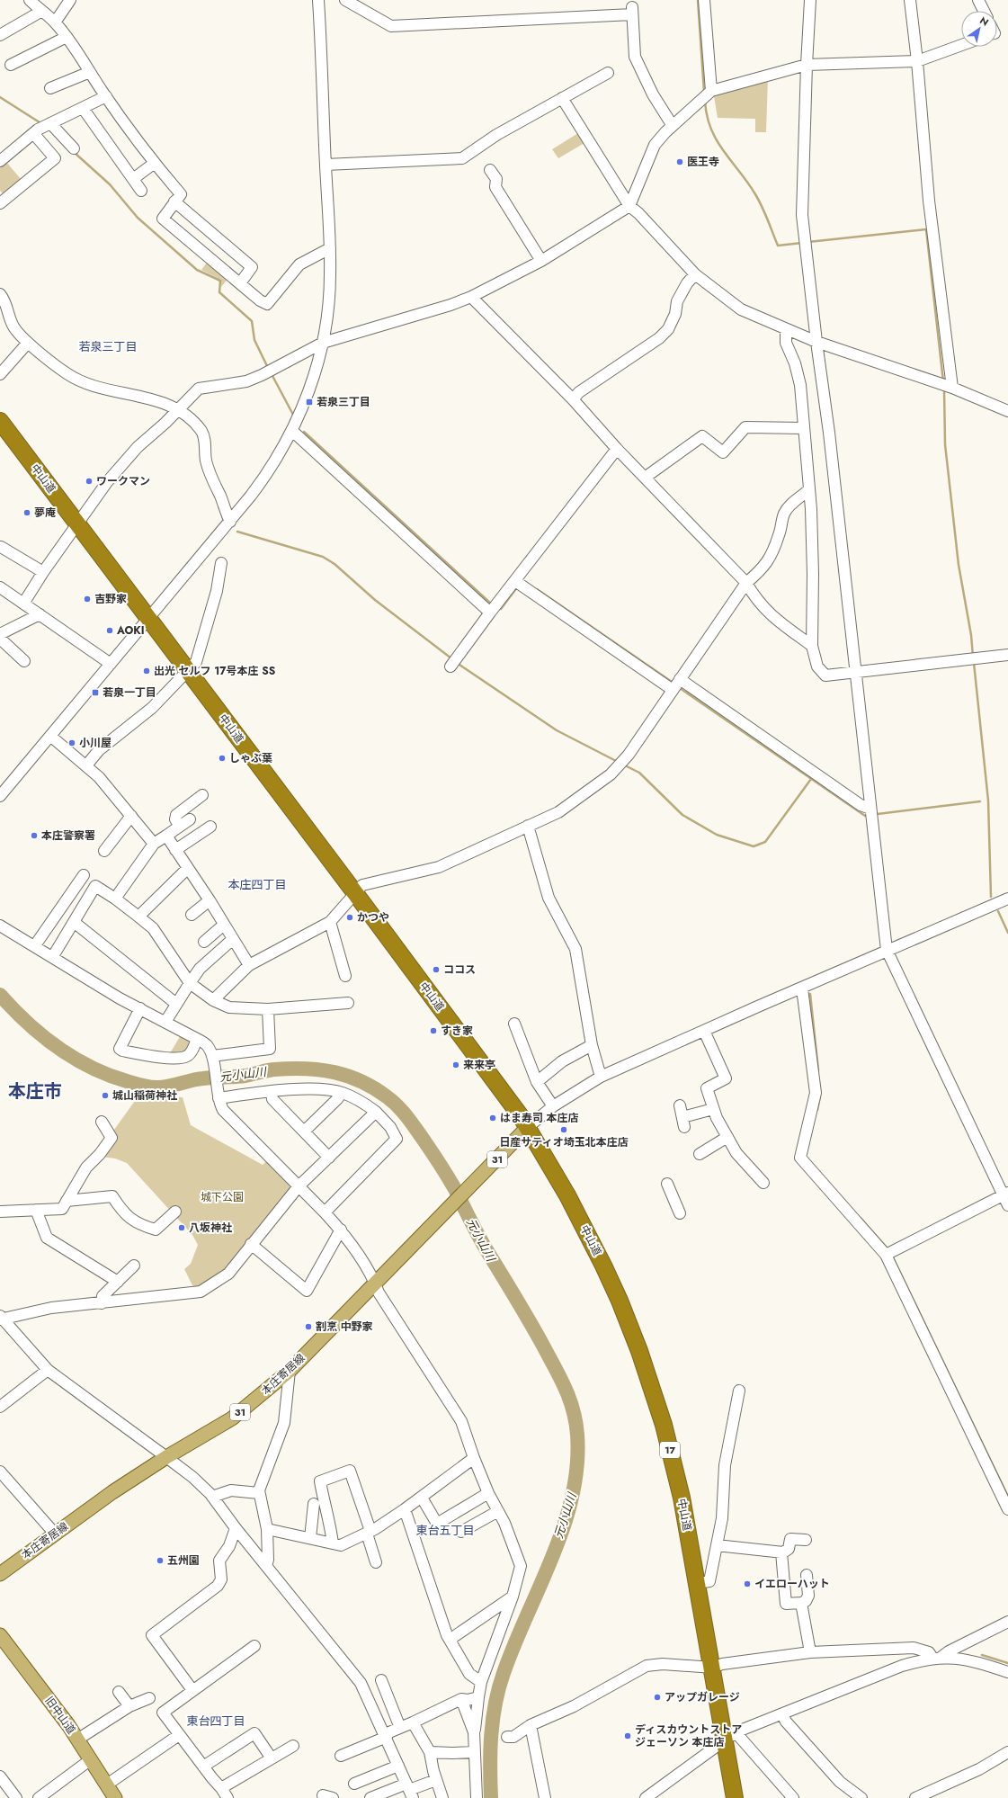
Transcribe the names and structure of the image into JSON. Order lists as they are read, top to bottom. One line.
{"streets":{"highway":["中山道","17"],"main road":["31","本庄寄居線","旧中山道"]},"crossings":[["中山道","本庄寄居線"]],"districts":["若泉三丁目","本庄四丁目","本庄市","東台五丁目","東台四丁目"],"water":["元小山川"],"parks":["城下公園"],"places":{"other":["医王寺","ワークマン","夢庵","吉野家","AOKI","出光 セルフ 17号本庄 SS","小川屋","しゃぶ葉","本庄警察署","かつや","ココス","すき家","来来亭","城山稲荷神社","はま寿司 本庄店","日産サティオ埼玉北本庄店","八坂神社","割烹 中野家","五州園","イエローハット","アップガレージ","ディスカウントストア ジェーソン 本庄店"],"transit":["若泉三丁目","若泉一丁目"]},"north":"top right"}
